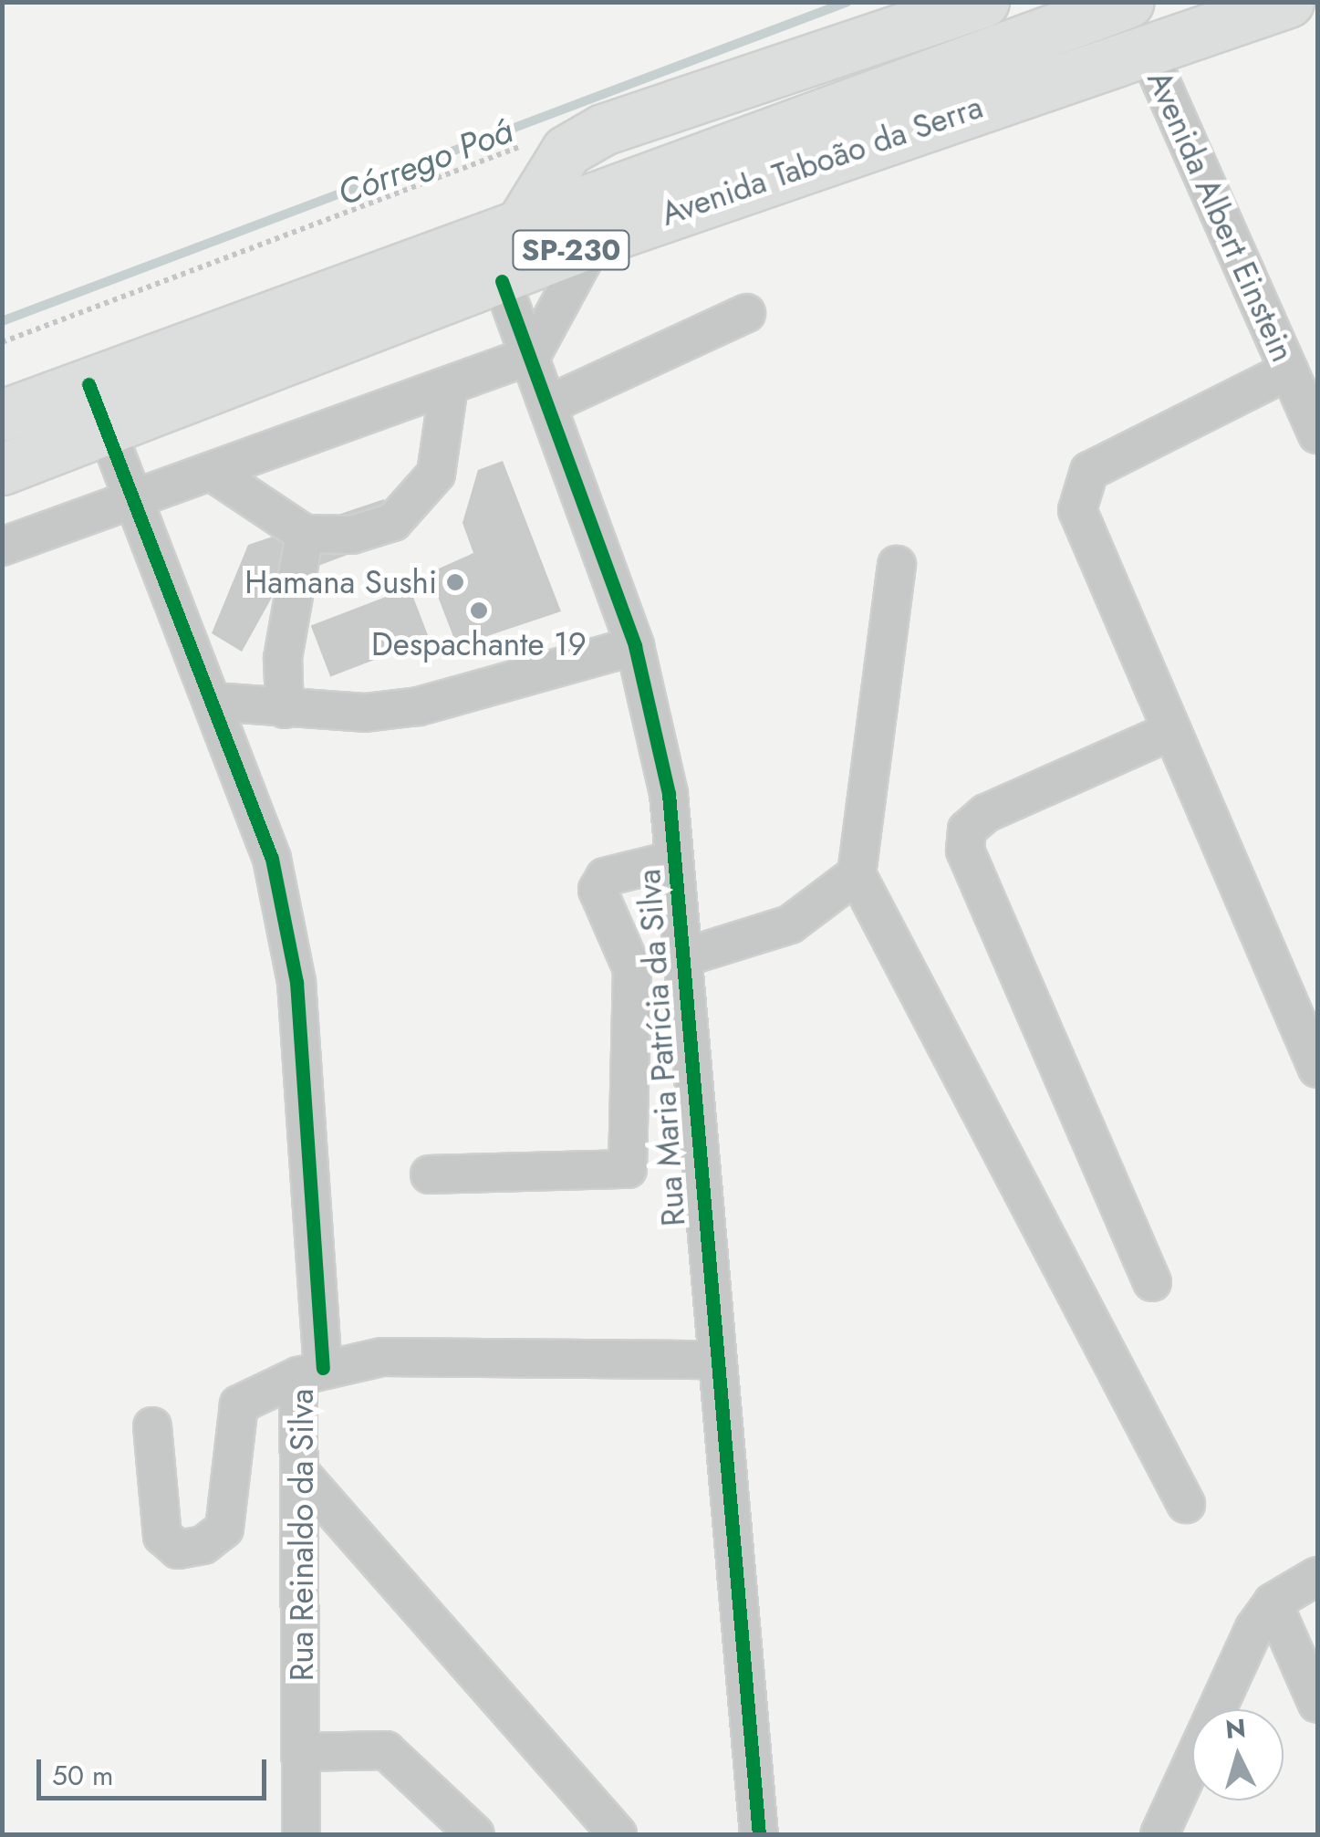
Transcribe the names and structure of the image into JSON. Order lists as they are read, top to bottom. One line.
{"streets":{"highway":["Avenida Taboão da Serra","SP-230"],"street":["Avenida Albert Einstein","Rua Maria Patrícia da Silva","Rua Reinaldo da Silva"]},"crossings":[["Avenida Taboão da Serra","Avenida Albert Einstein"],["Avenida Taboão da Serra","Rua Maria Patrícia da Silva"],["Rua Maria Patrícia da Silva","Rua Reinaldo da Silva"]],"water":["Córrego Poá"],"places":["Hamana Sushi","Despachante 19"],"scale_bar":"50 m","north":"top"}
